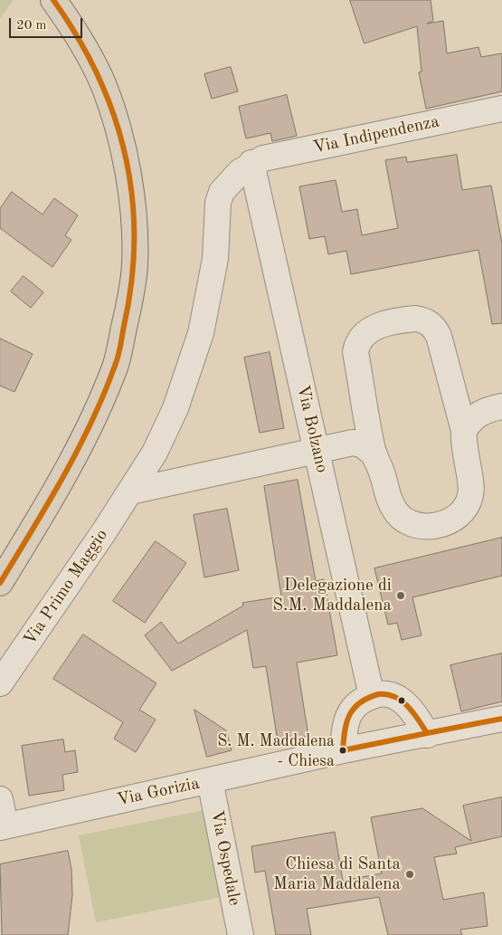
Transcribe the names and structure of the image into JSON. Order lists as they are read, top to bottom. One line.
{"streets":{"street":["Via Indipendenza","Via Bolzano","Via Primo Maggio","Via Gorizia","Via Ospedale"]},"crossings":[["Via Indipendenza","Via Bolzano"],["Via Indipendenza","Via Primo Maggio"],["Via Bolzano","Via Primo Maggio"],["Via Gorizia","Via Ospedale"]],"places":["Delegazione di S.M. Maddalena","S. M. Maddalena - Chiesa","Chiesa di Santa Maria Maddalena"],"scale_bar":"20 m"}
